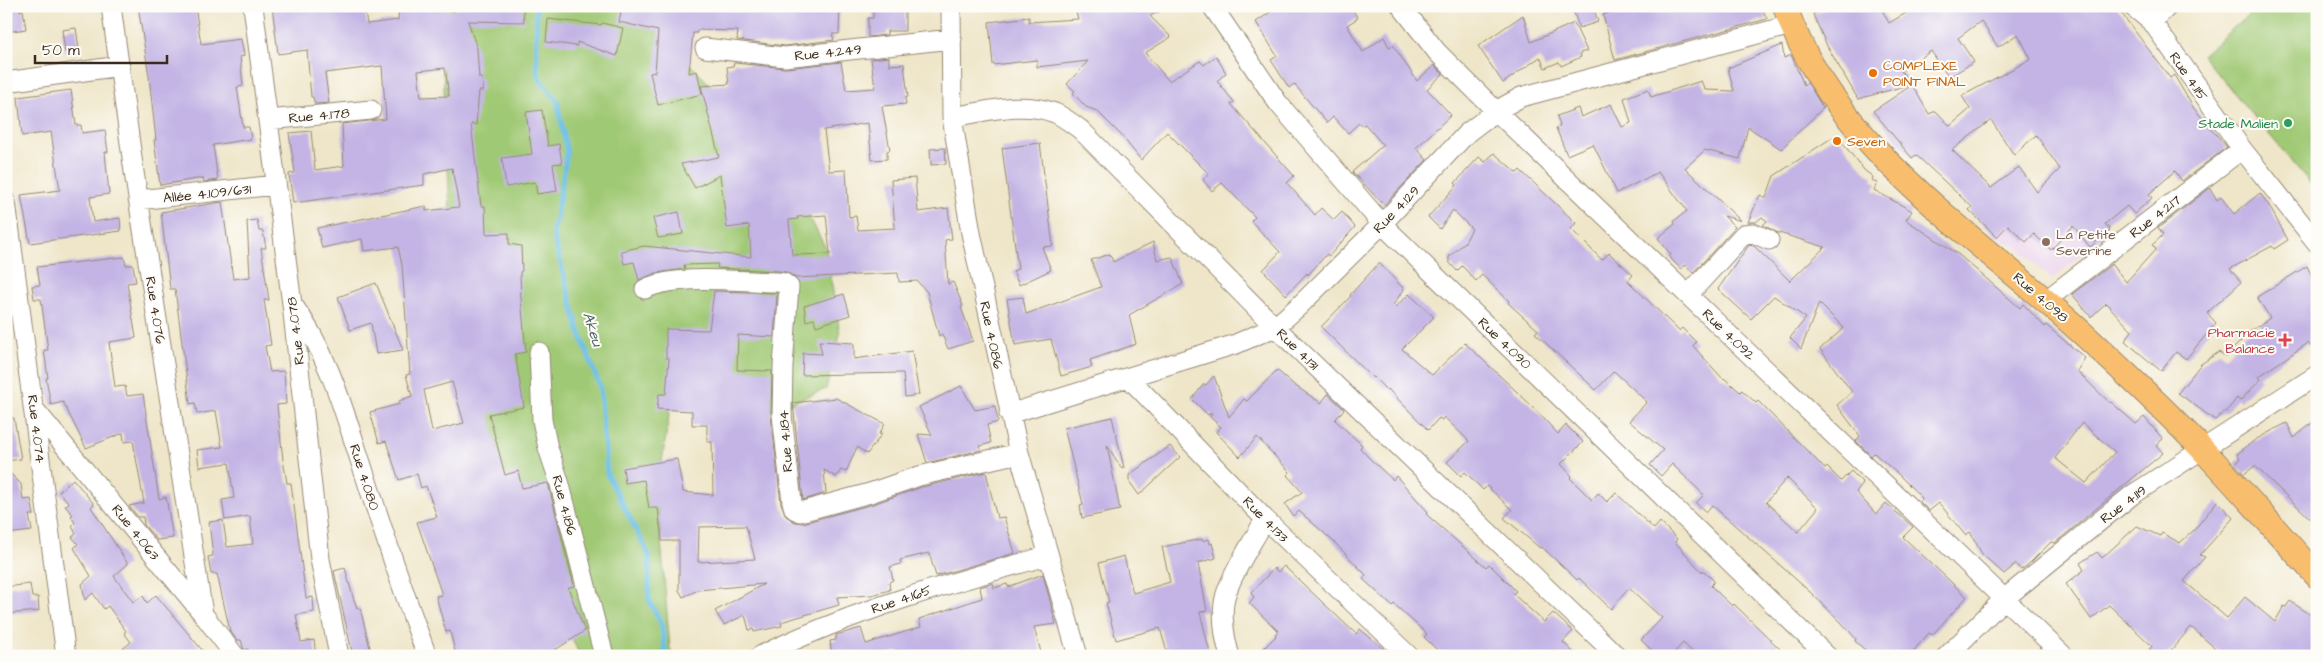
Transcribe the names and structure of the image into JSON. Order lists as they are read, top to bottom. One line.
{"streets":{"main road":["Rue 4.098"],"street":["Rue 4.249","Rue 4.115","Rue 4.178","Allée 4.109/631","Rue 4.129","Rue 4.217","Rue 4.076","Rue 4.078","Rue 4.092","Rue 4.086","Rue 4.090","Rue 4.131","Rue 4.074","Rue 4.184","Rue 4.080","Rue 4.119","Rue 4.186","Rue 4.133","Rue 4.063","Rue 4.165"]},"crossings":[["Rue 4.249","Rue 4.086"],["Rue 4.115","Rue 4.217"],["Rue 4.178","Rue 4.078"],["Allée 4.109/631","Rue 4.076"],["Allée 4.109/631","Rue 4.078"],["Rue 4.129","Rue 4.098"],["Rue 4.129","Rue 4.092"],["Rue 4.129","Rue 4.086"],["Rue 4.129","Rue 4.090"],["Rue 4.129","Rue 4.131"],["Rue 4.129","Rue 4.133"],["Rue 4.217","Rue 4.098"],["Rue 4.098","Rue 4.119"],["Rue 4.076","Rue 4.063"],["Rue 4.078","Rue 4.080"],["Rue 4.092","Rue 4.119"],["Rue 4.086","Rue 4.131"],["Rue 4.086","Rue 4.184"],["Rue 4.086","Rue 4.165"],["Rue 4.074","Rue 4.063"]],"water":["Akeu"],"places":{"other":["COMPLEXE POINT FINAL","Stade Malien","Seven","La Petite Severine"],"health":["Pharmacie Balance"]},"scale_bar":"50 m"}
